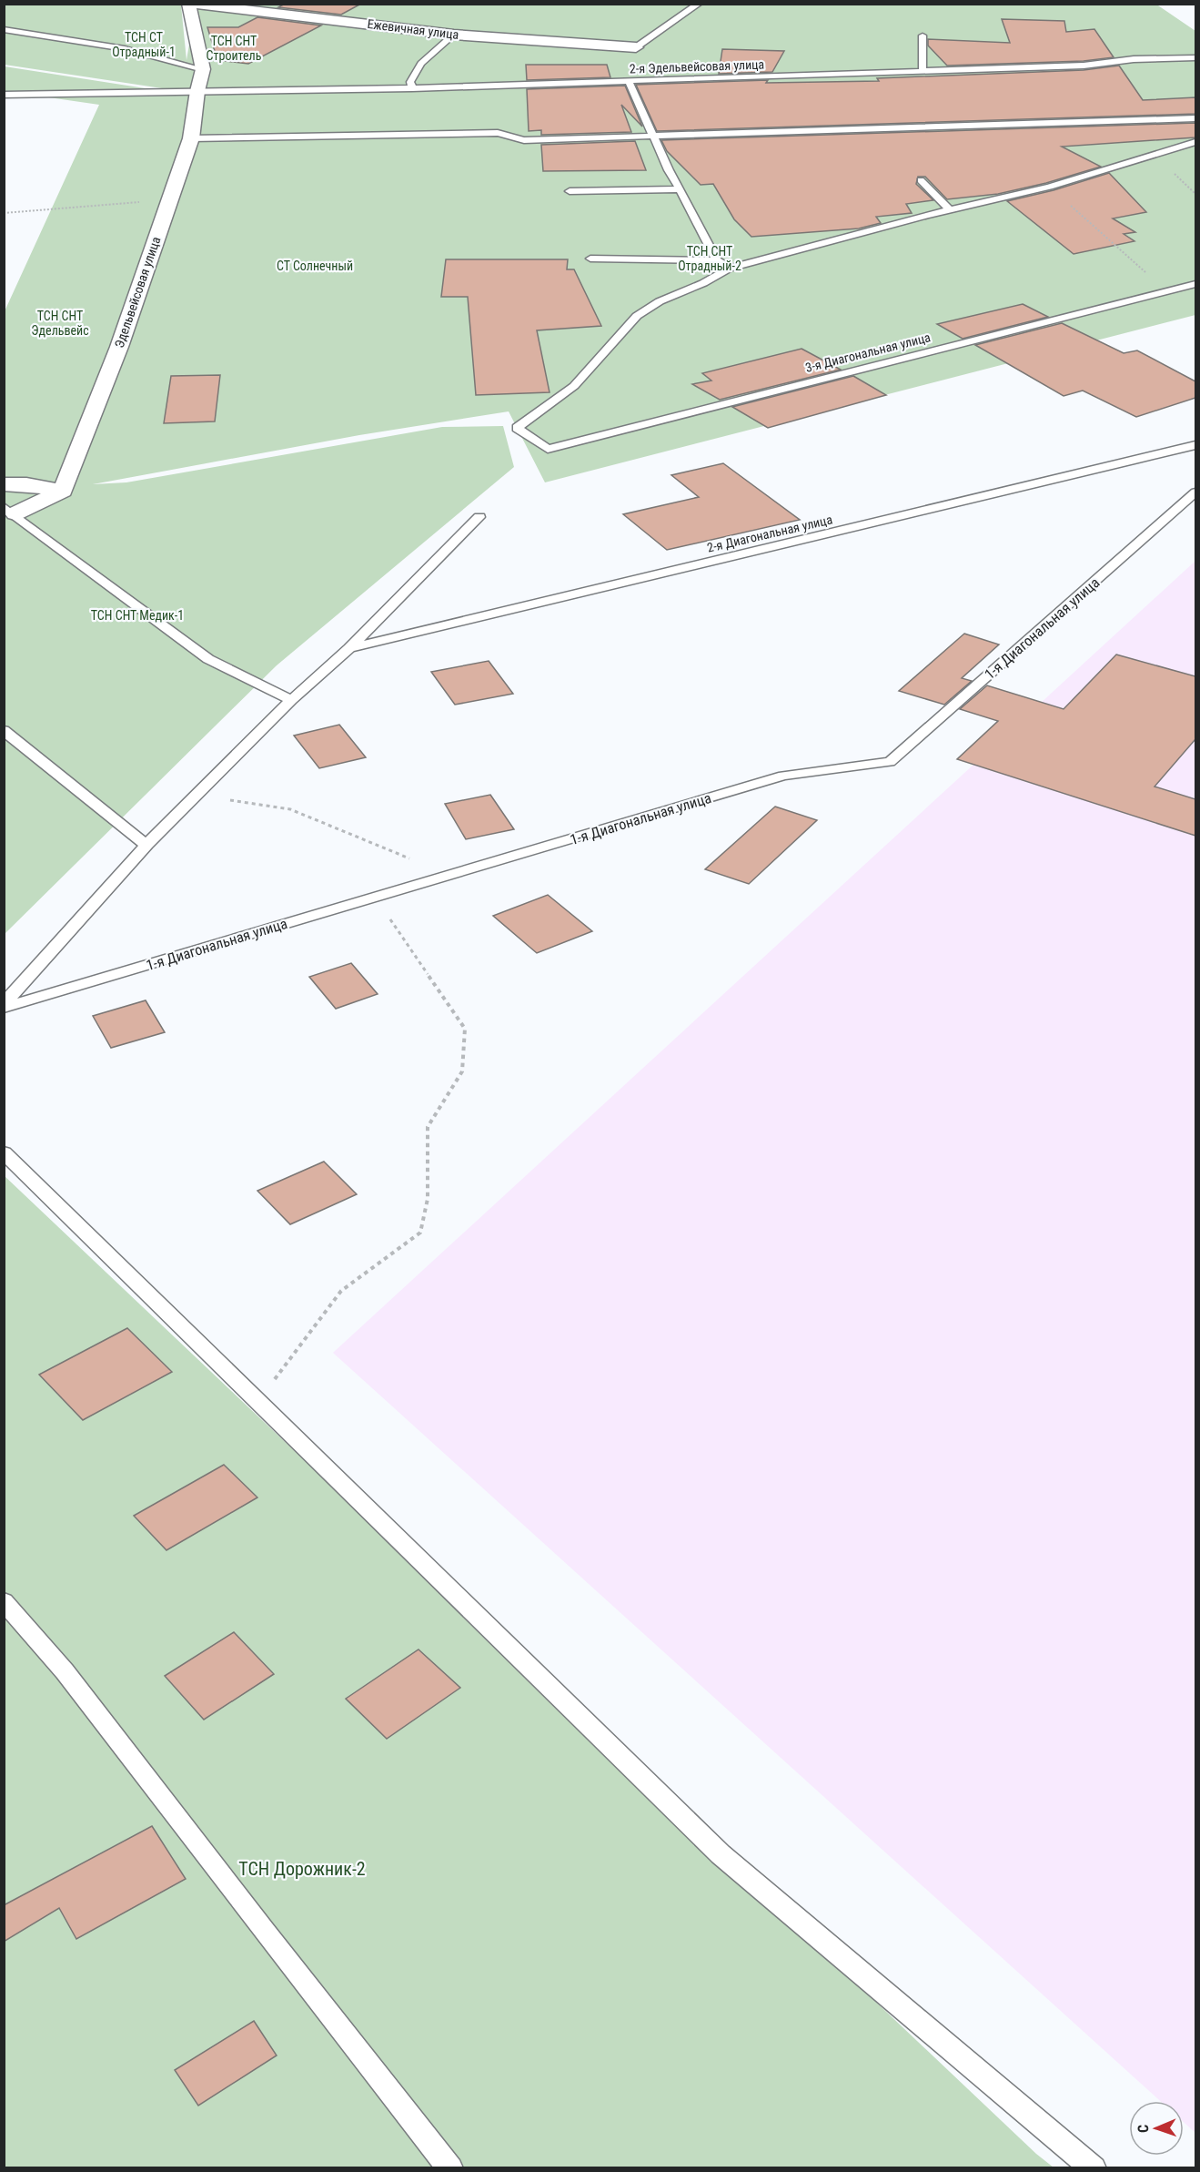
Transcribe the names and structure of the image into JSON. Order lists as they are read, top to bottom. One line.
{"streets":{"street":["Ежевичная улица","Эдельвейсовая улица"],"lane":["2-я Эдельвейсовая улица","3-я Диагональная улица","2-я Диагональная улица","1-я Диагональная улица"]},"crossings":[["2-я Эдельвейсовая улица","Эдельвейсовая улица"]],"parks":["ТСН СТ Отрадный-1","ТСН СНТ Строитель","ТСН СНТ Отрадный-2","СТ Солнечный","ТСН СНТ Эдельвейс","ТСН СНТ Медик-1","ТСН Дорожник-2"],"north":"left"}
